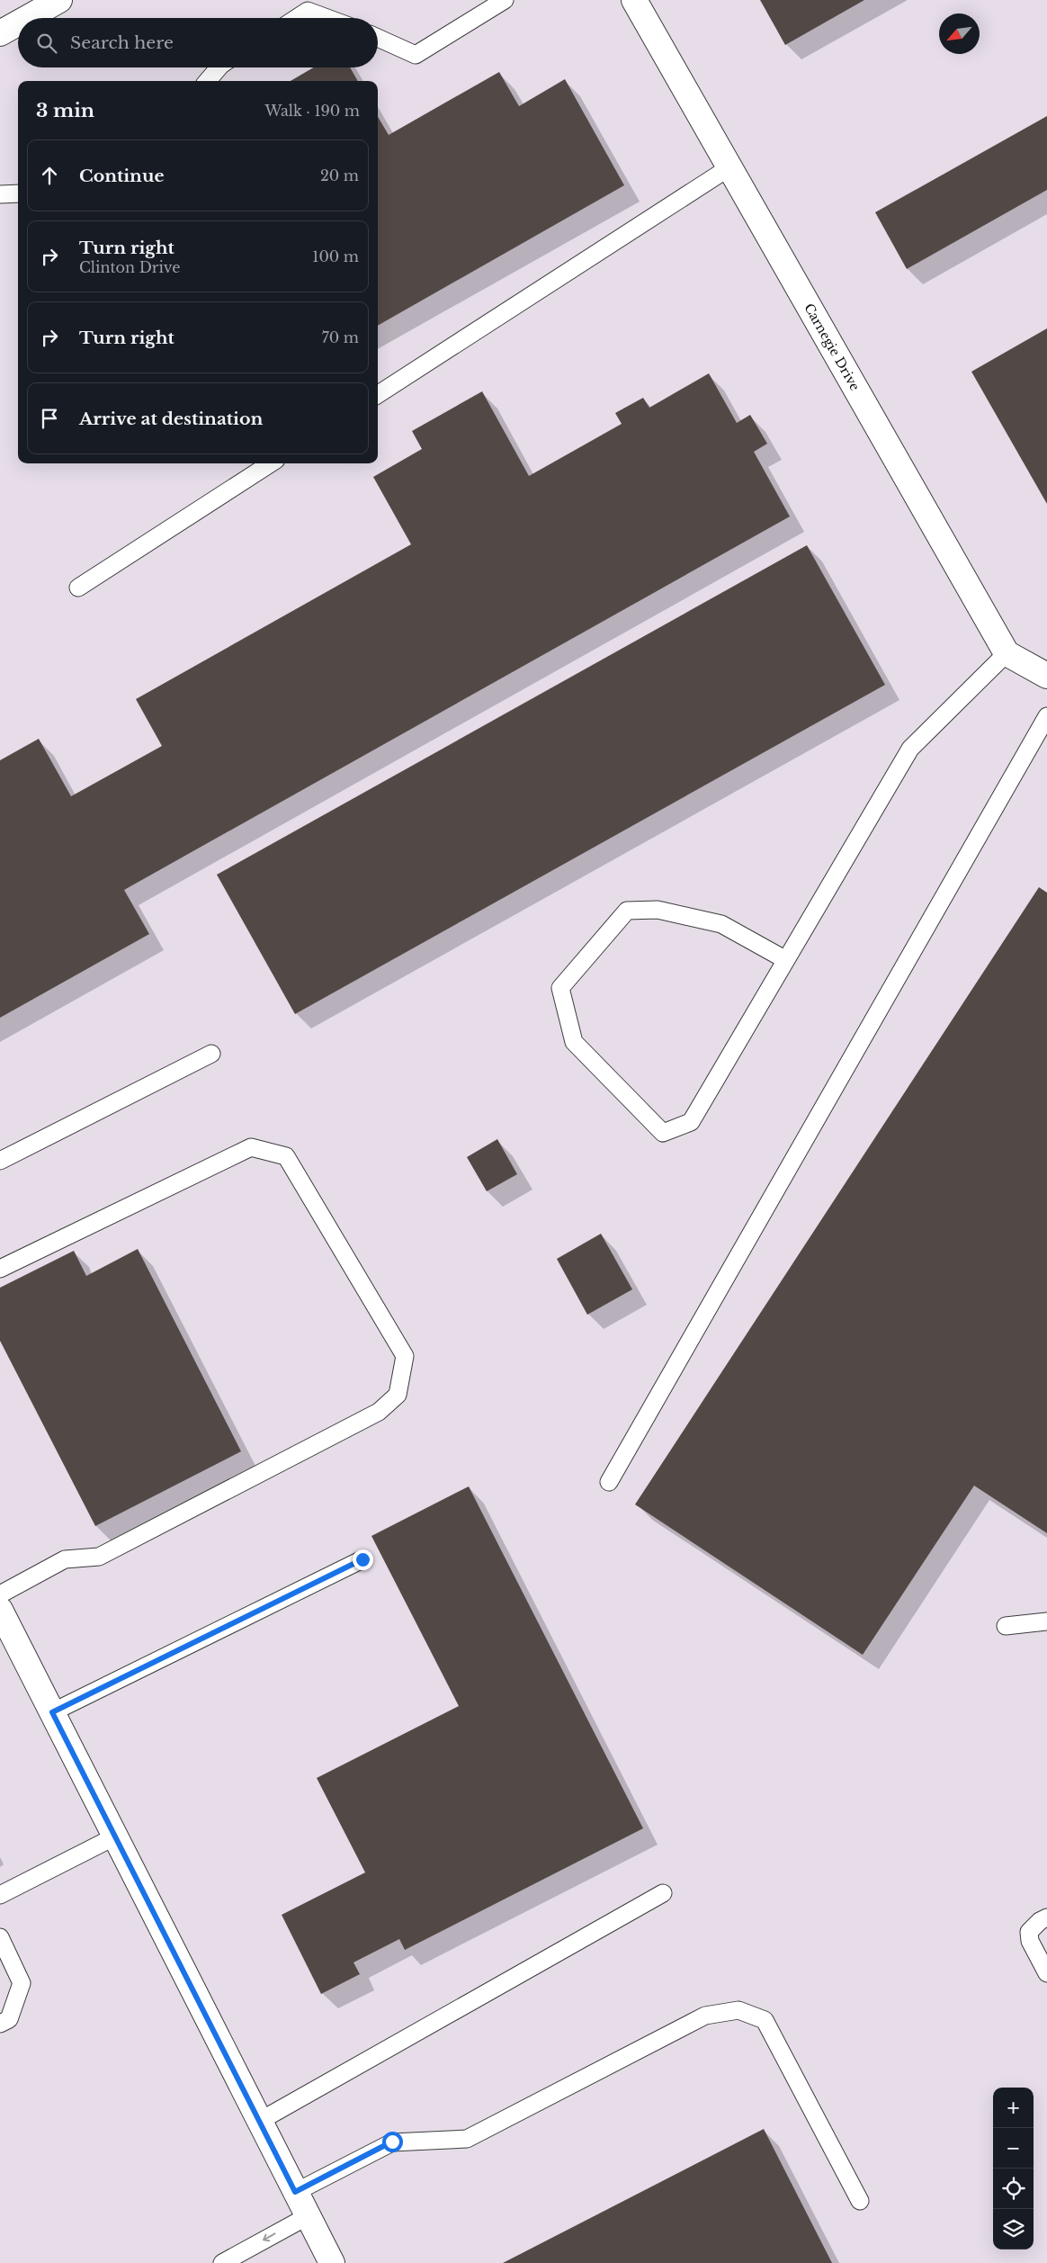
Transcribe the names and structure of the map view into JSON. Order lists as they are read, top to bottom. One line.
{"streets":{"street":["Carnegie Drive"]},"north":"bottom left","page":{"search":"Search here","heading":["3 min","Walk · 190 m"],"list":[["Continue","20 m"],["Turn right","Clinton Drive","100 m"],["Turn right","70 m"],"Arrive at destination"],"map_buttons":["+","−"]}}
